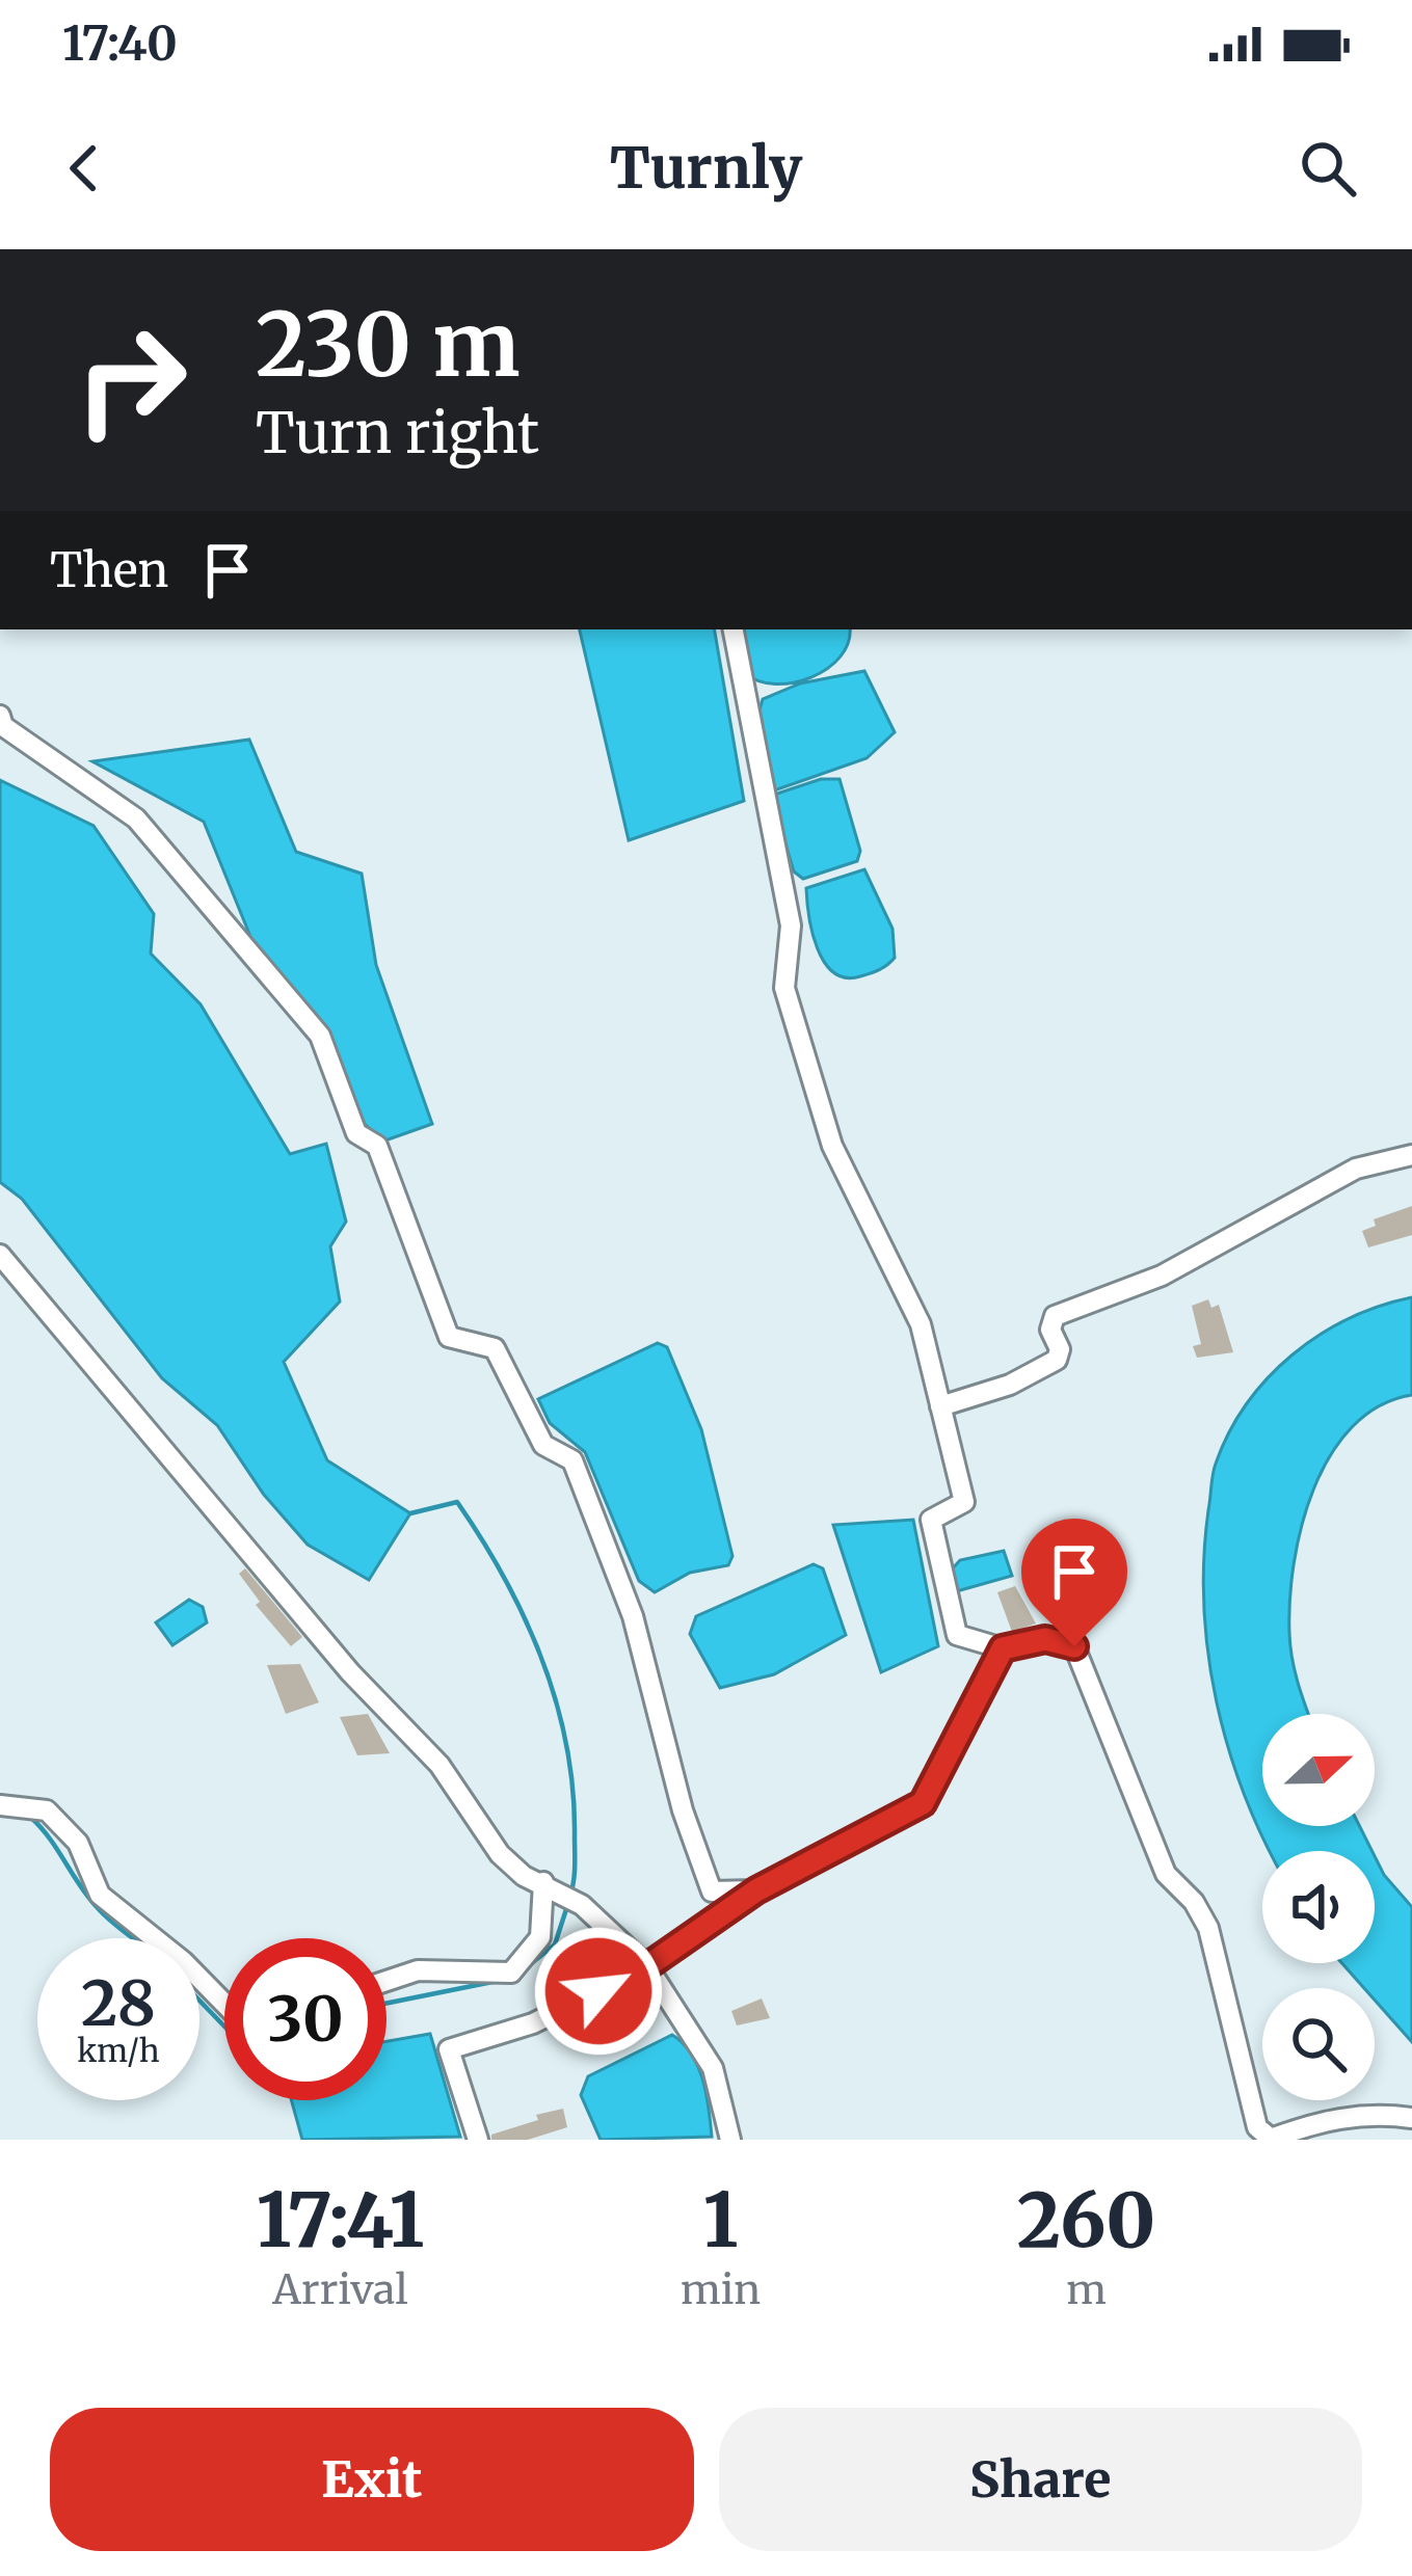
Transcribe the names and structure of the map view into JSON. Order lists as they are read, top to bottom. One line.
{"north":"right","page":{"status":"17:40","header":"Turnly","turn":["230 m","Turn right"],"then":"Then","speed":"28 km/h","limit":"30","eta":["17:41","Arrival","1","min","260","m"],"buttons":["Exit","Share"]}}
